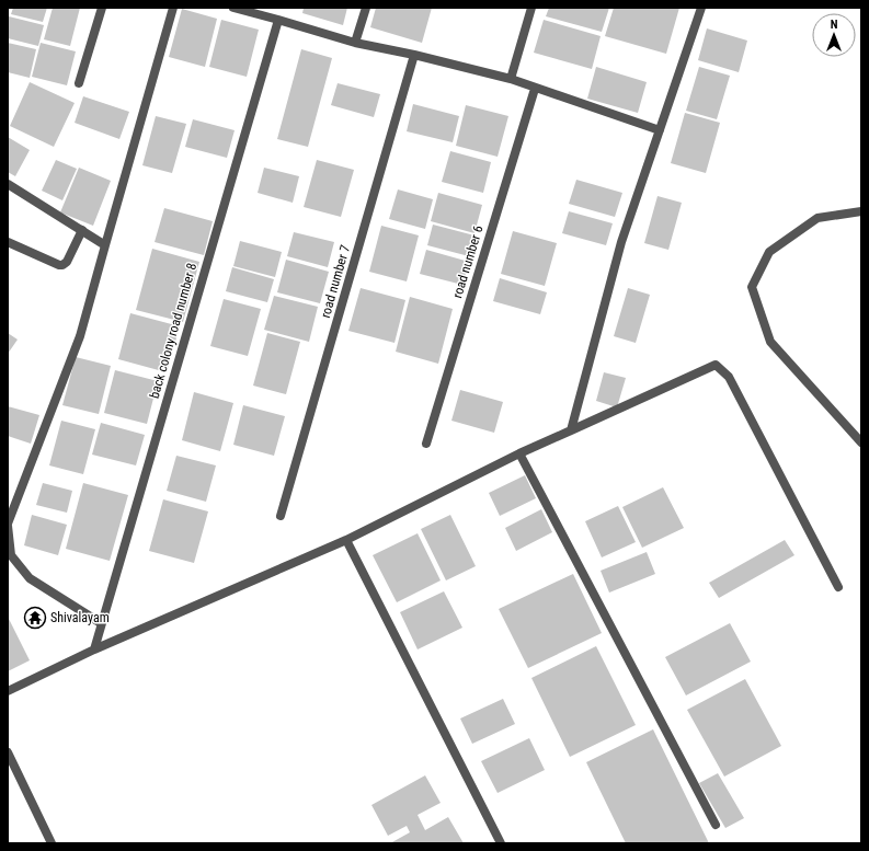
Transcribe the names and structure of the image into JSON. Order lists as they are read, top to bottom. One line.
{"streets":{"street":["road number 6","road number 7","back colony road number 8"]},"places":{"temple":["Shivalayam"]},"north":"top"}
